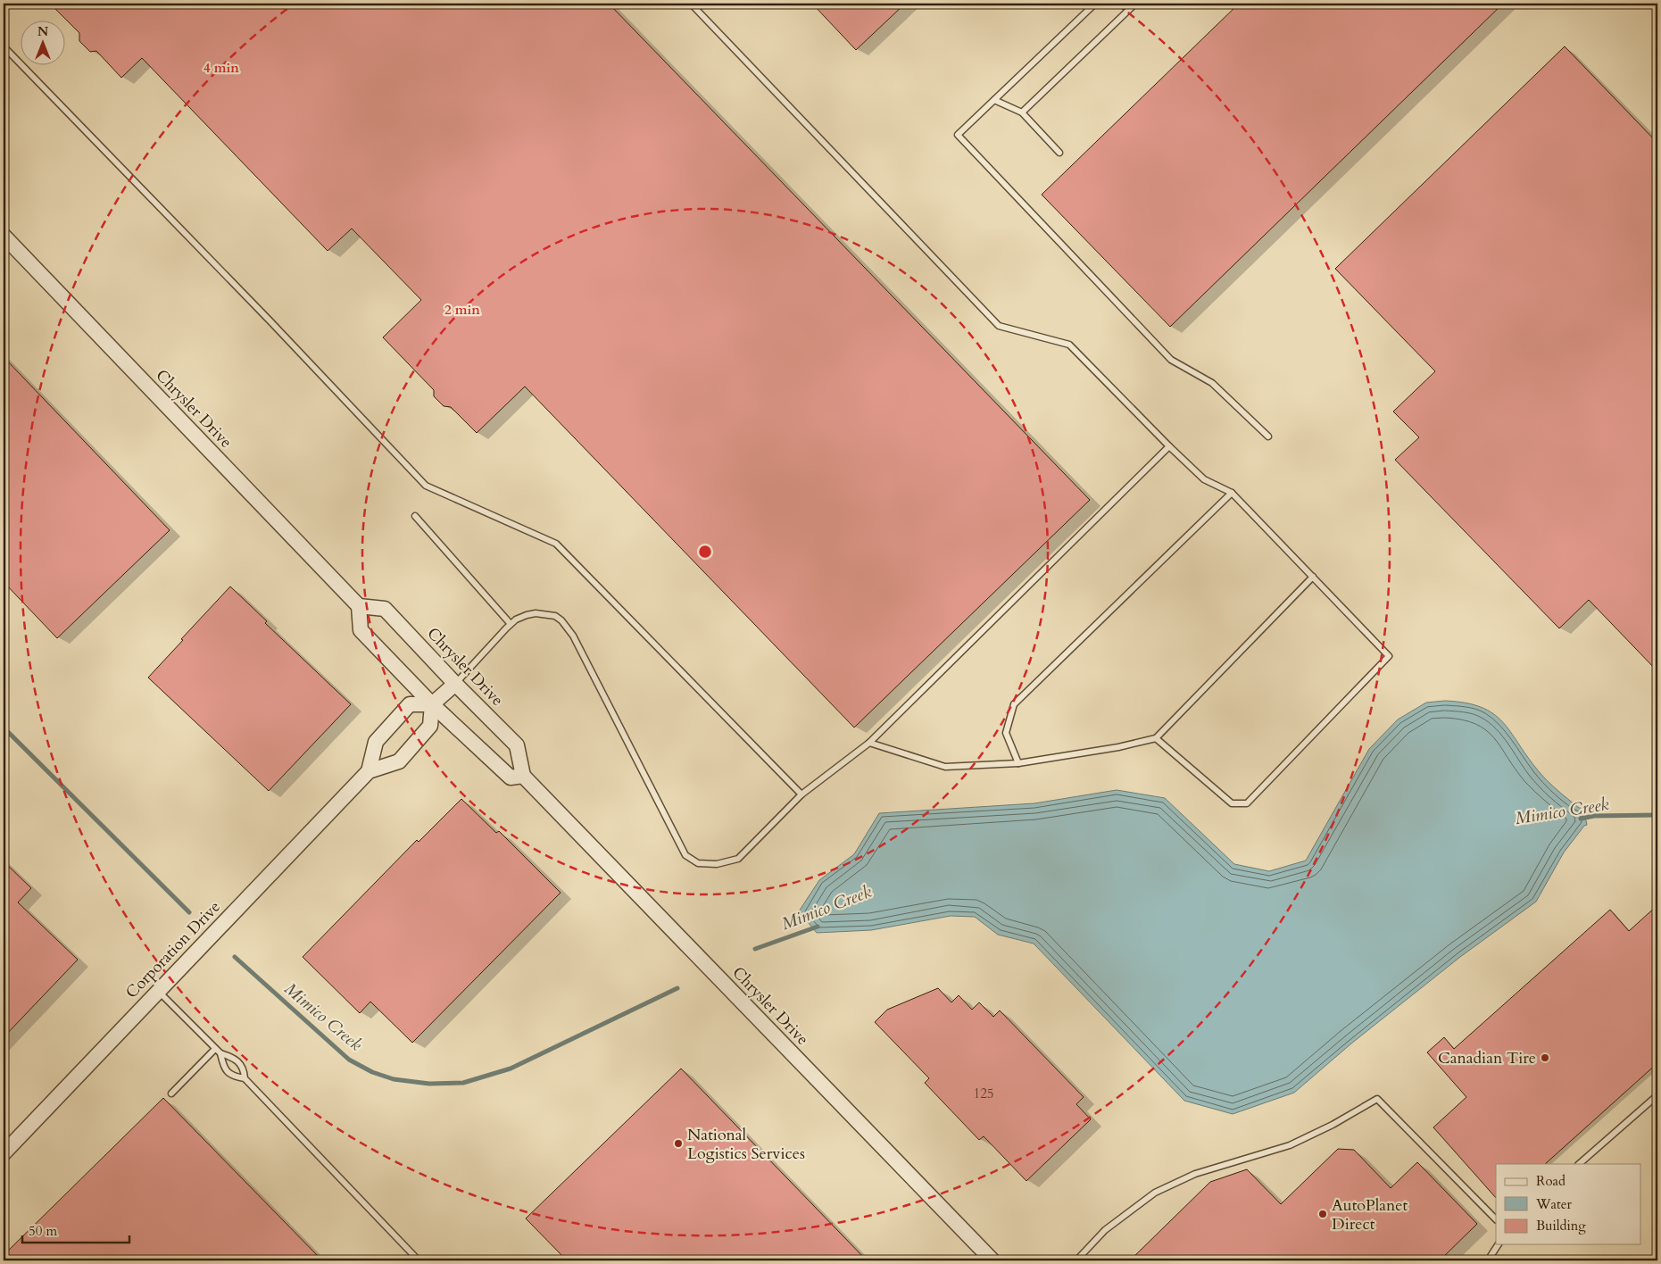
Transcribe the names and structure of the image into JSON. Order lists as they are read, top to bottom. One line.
{"streets":{"street":["Chrysler Drive","Corporation Drive"]},"water":["Mimico Creek"],"places":["Canadian Tire","National Logistics Services","AutoPlanet Direct"],"house_numbers":["125"],"legend":["Road","Water","Building"],"scale_bar":"50 m","north":"top","rings":["4 min","2 min"]}
